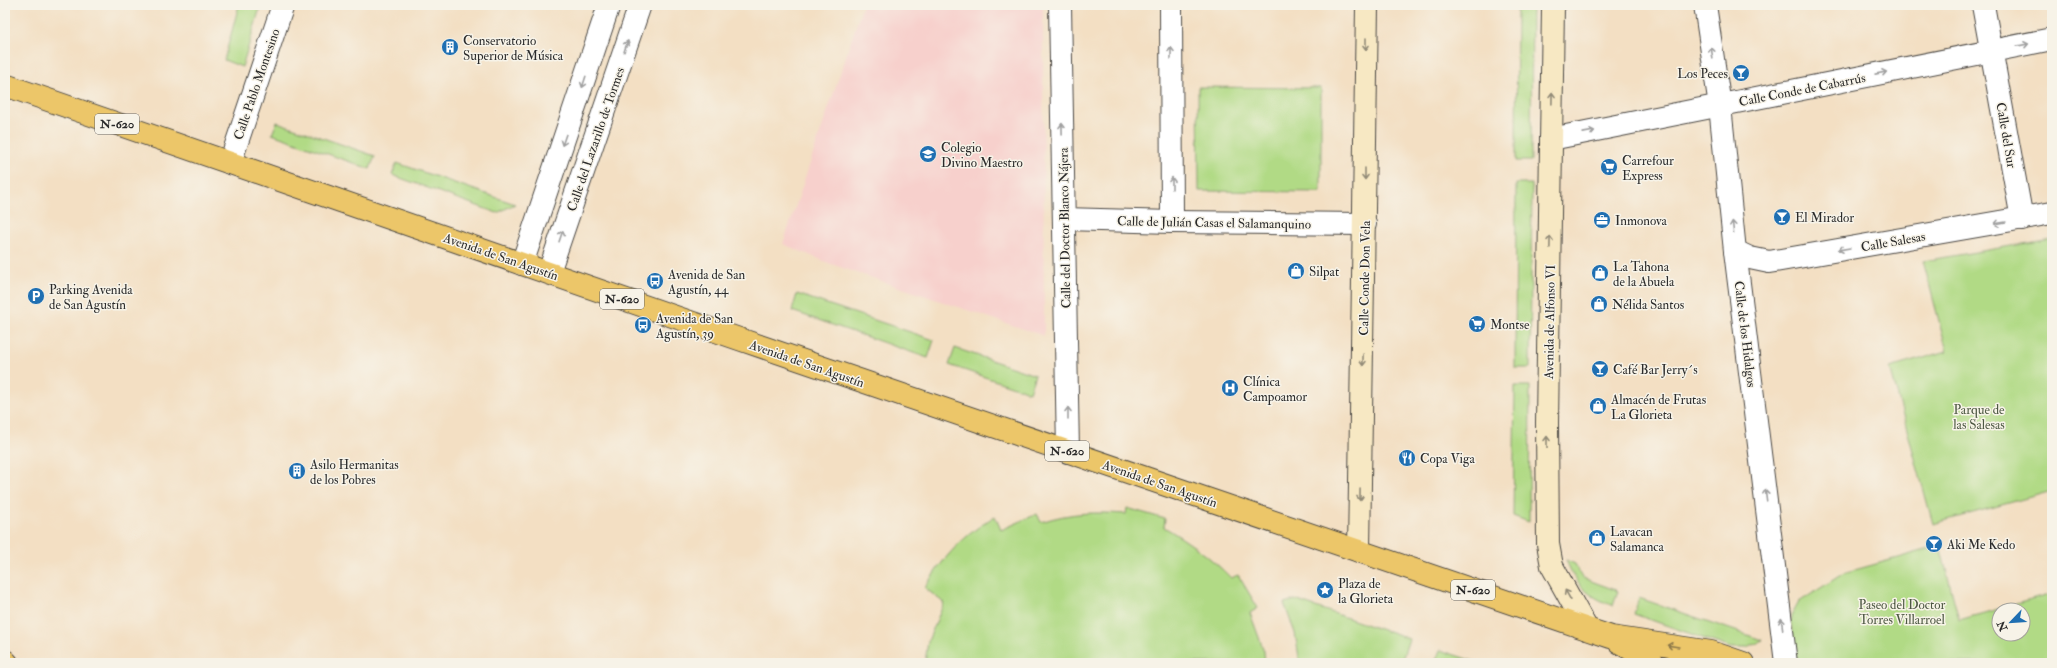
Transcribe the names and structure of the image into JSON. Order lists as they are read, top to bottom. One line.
{"streets":{"highway":["N-620","Avenida de San Agustín"],"main road":["Calle Conde Don Vela","Avenida de Alfonso VI"],"street":["Calle Pablo Montesino","Calle Conde de Cabarrús","Calle del Sur","Calle del Lazarillo de Tormes","Calle de Julián Casas el Salamanquino","Calle del Doctor Blanco Nájera","Calle Salesas","Calle de los Hidalgos"]},"crossings":[["Calle Pablo Montesino","Avenida de San Agustín"],["Calle Conde de Cabarrús","Calle del Sur"],["Calle Conde de Cabarrús","Avenida de Alfonso VI"],["Calle Conde de Cabarrús","Calle de los Hidalgos"],["Calle del Sur","Calle Salesas"],["Calle del Lazarillo de Tormes","Avenida de San Agustín"],["Calle de Julián Casas el Salamanquino","Calle del Doctor Blanco Nájera"],["Calle de Julián Casas el Salamanquino","Calle Conde Don Vela"],["Calle del Doctor Blanco Nájera","Avenida de San Agustín"],["Calle Salesas","Calle de los Hidalgos"],["Avenida de San Agustín","Calle Conde Don Vela"],["Avenida de San Agustín","Avenida de Alfonso VI"]],"one_way":["Calle Conde de Cabarrús","Calle Salesas","Calle Conde Don Vela","Avenida de Alfonso VI","Calle de los Hidalgos"],"parks":["Parque de las Salesas","Paseo del Doctor Torres Villarroel"],"places":{"building":["Conservatorio Superior de Música","Asilo Hermanitas de los Pobres"],"bar":["Los Peces","El Mirador","Café Bar Jerry´s","Aki Me Kedo"],"school or university":["Colegio Divino Maestro"],"supermarket":["Carrefour Express","Montse"],"office":["Inmonova"],"shop":["Silpat","La Tahona de la Abuela","Nélida Santos","Almacén de Frutas La Glorieta","Lavacan Salamanca"],"bus stop":["Avenida de San Agustín, 44","Avenida de San Agustín, 39"],"parking":["Parking Avenida de San Agustín"],"hospital":["Clínica Campoamor"],"restaurant":["Copa Viga"],"place":["Plaza de la Glorieta"]},"north":"bottom left"}
